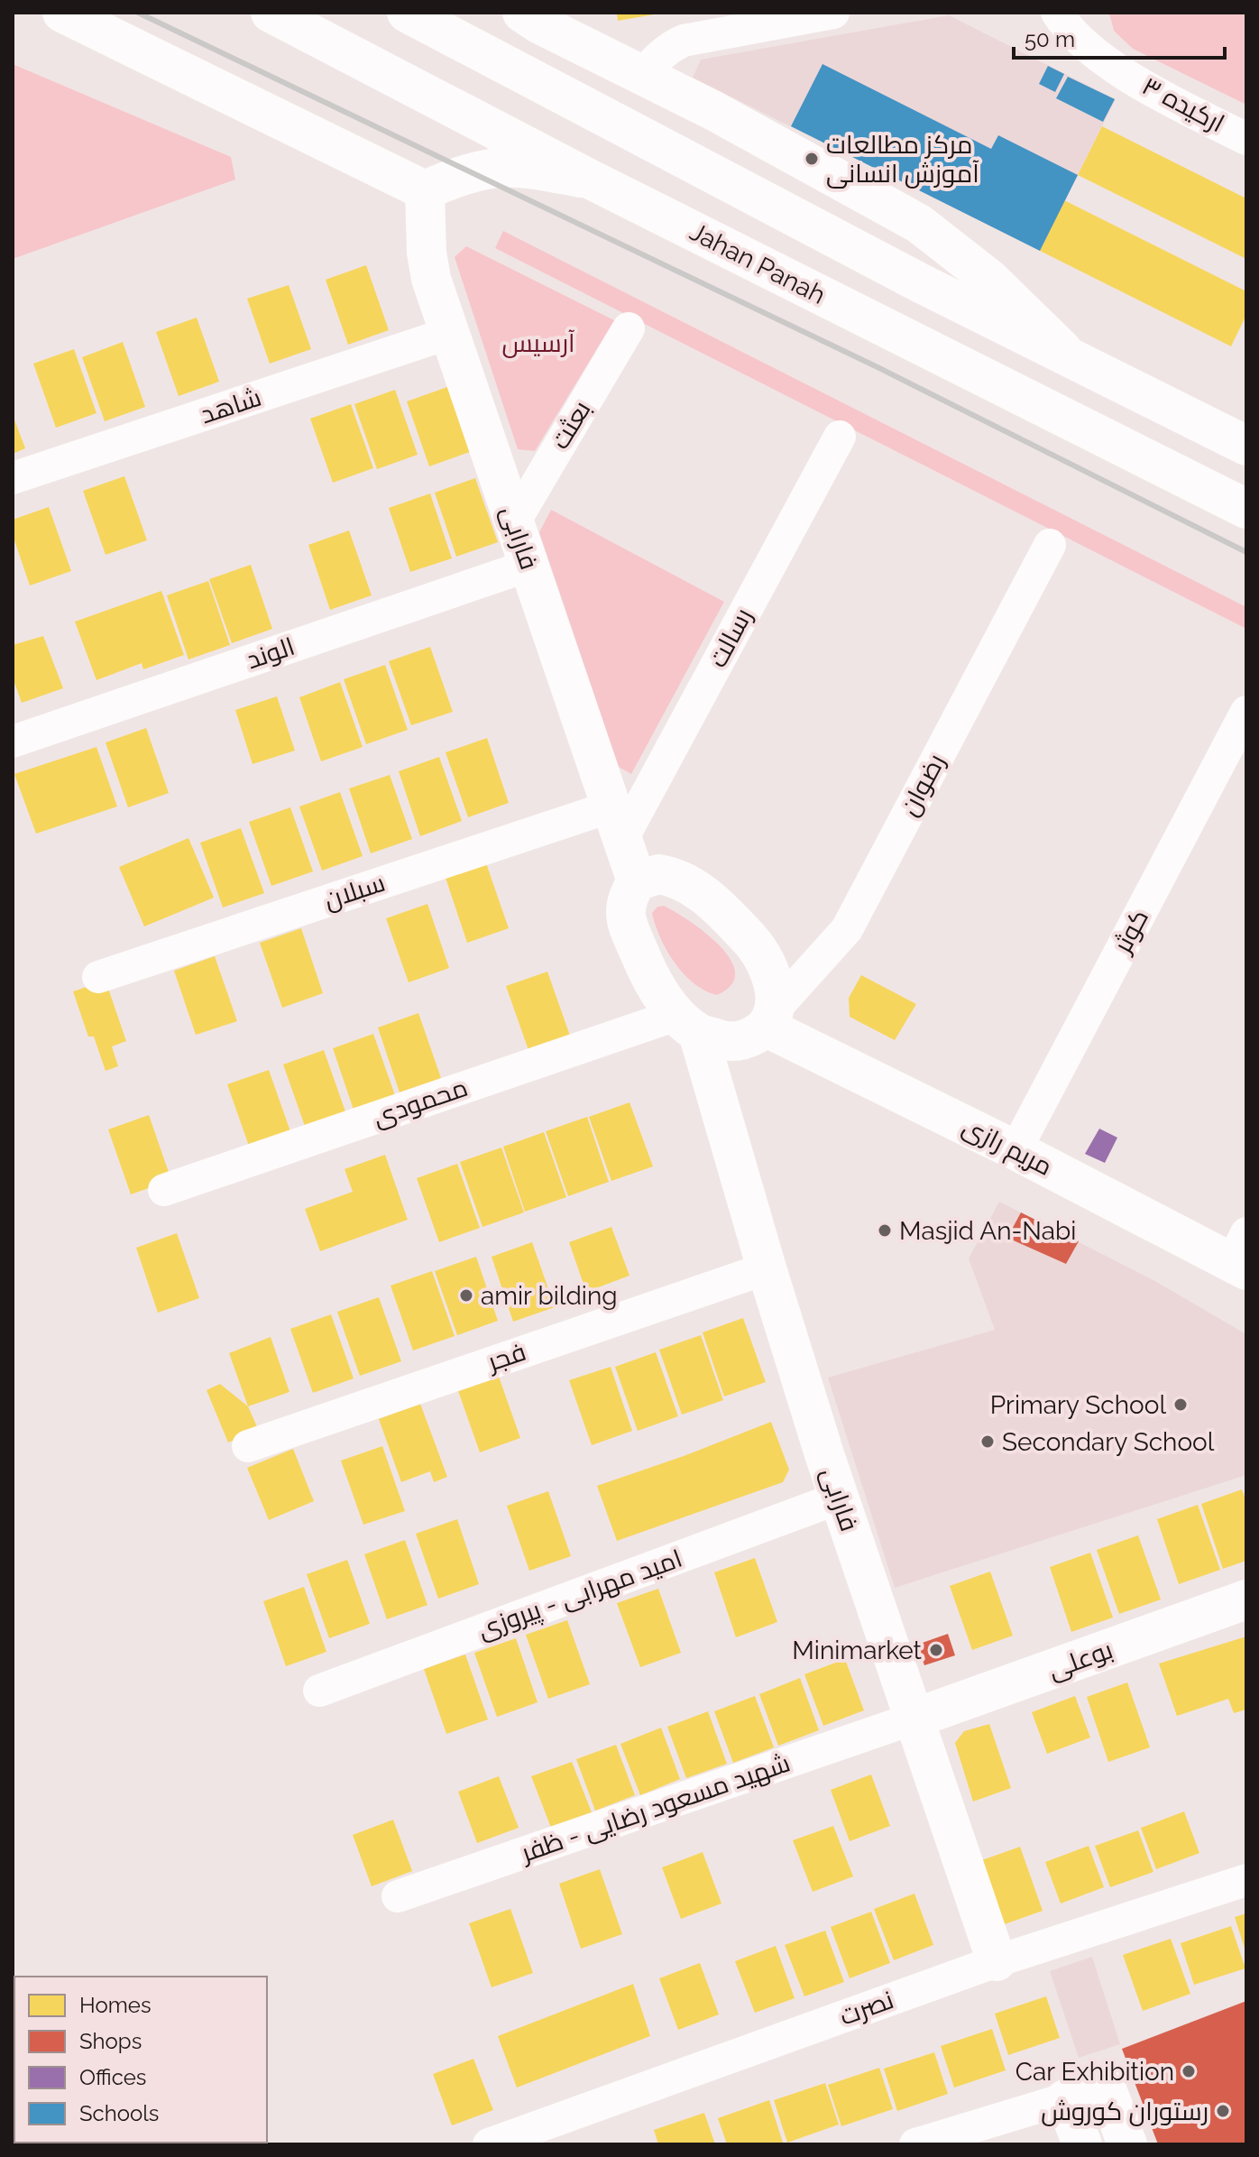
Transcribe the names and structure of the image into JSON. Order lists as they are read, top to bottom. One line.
{"streets":{"street":["ارکیده ۳","Jahan Panah","شاهد","بعثت","فارابی","رسالت","الوند","رضوان","سبلان","کوثر","محمودی","مریم رازی","فجر","امید مهرابی - پیروزی","بوعلی","شهید مسعود رضایی - ظفر","نصرت"]},"crossings":[["شاهد","فارابی"],["بعثت","فارابی"],["فارابی","رسالت"],["فارابی","الوند"],["فارابی","سبلان"],["فارابی","محمودی"],["فارابی","فجر"],["فارابی","امید مهرابی - پیروزی"],["فارابی","بوعلی"],["فارابی","شهید مسعود رضایی - ظفر"],["فارابی","نصرت"],["رسالت","سبلان"],["رضوان","مریم رازی"],["کوثر","مریم رازی"],["بوعلی","شهید مسعود رضایی - ظفر"]],"parks":["آرسیس"],"places":["مرکز مطالعات آموزش انسانی","Masjid An-Nabi","amir bilding","Primary School","Secondary School","Minimarket","Car Exhibition","رستوران کوروش"],"legend":["Homes","Shops","Offices","Schools"],"scale_bar":"50 m"}
